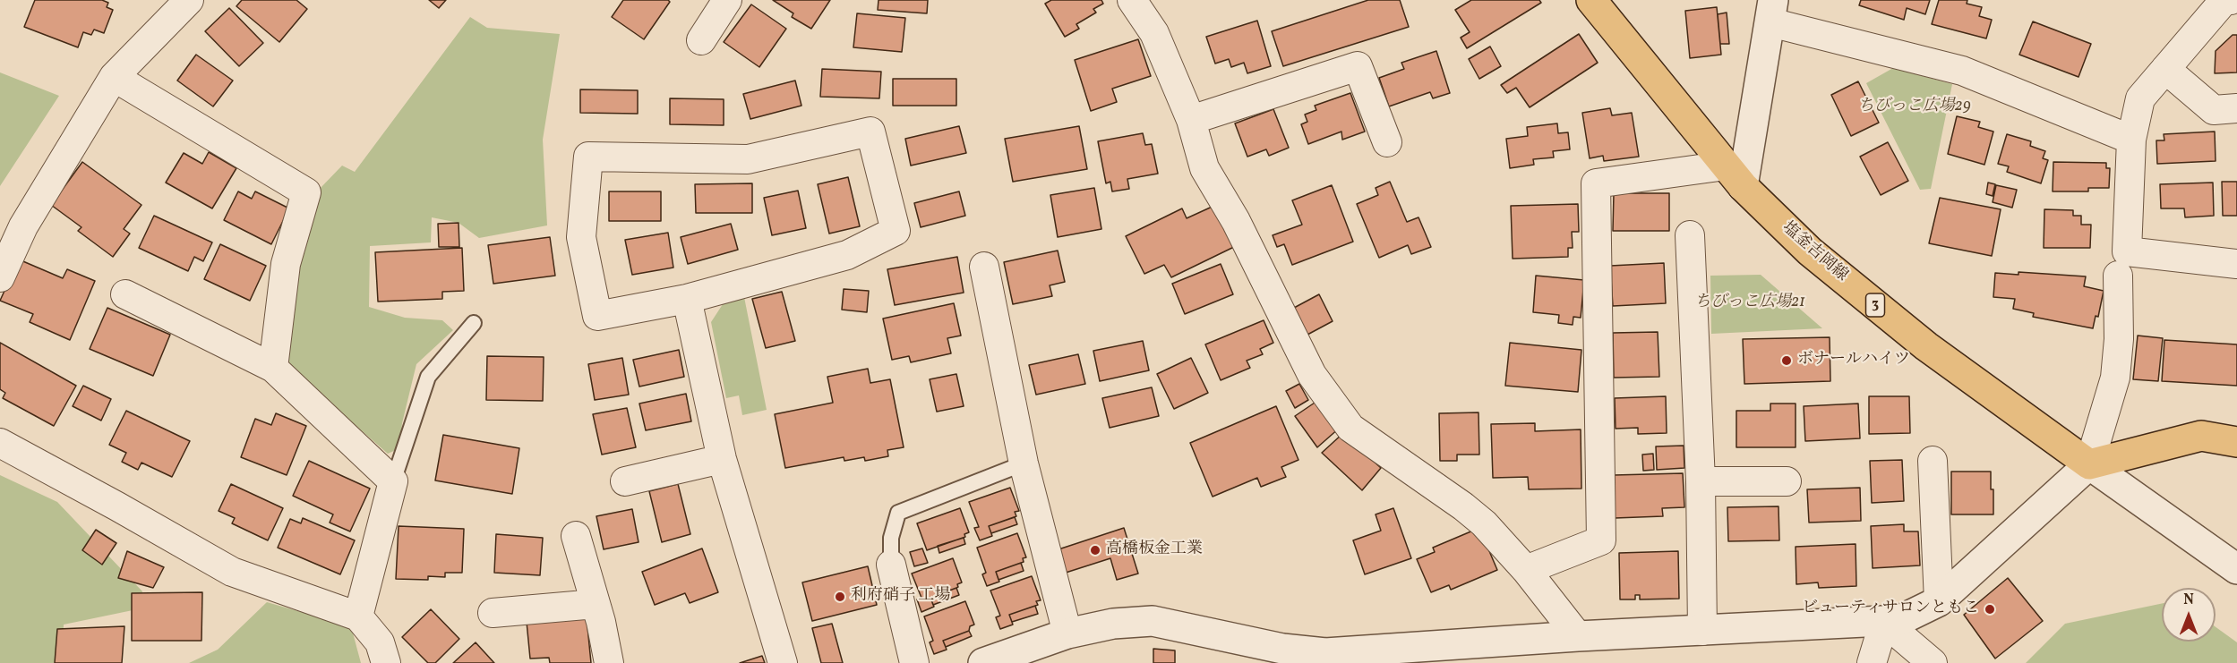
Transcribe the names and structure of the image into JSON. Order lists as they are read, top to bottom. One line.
{"streets":{"main road":["塩釜吉岡線","3"]},"parks":["ちびっこ広場29","ちびっこ広場21"],"places":["ボナールハイツ","高橋板金工業","利府硝子 工場","ビューティサロンともこ"],"north":"top"}
